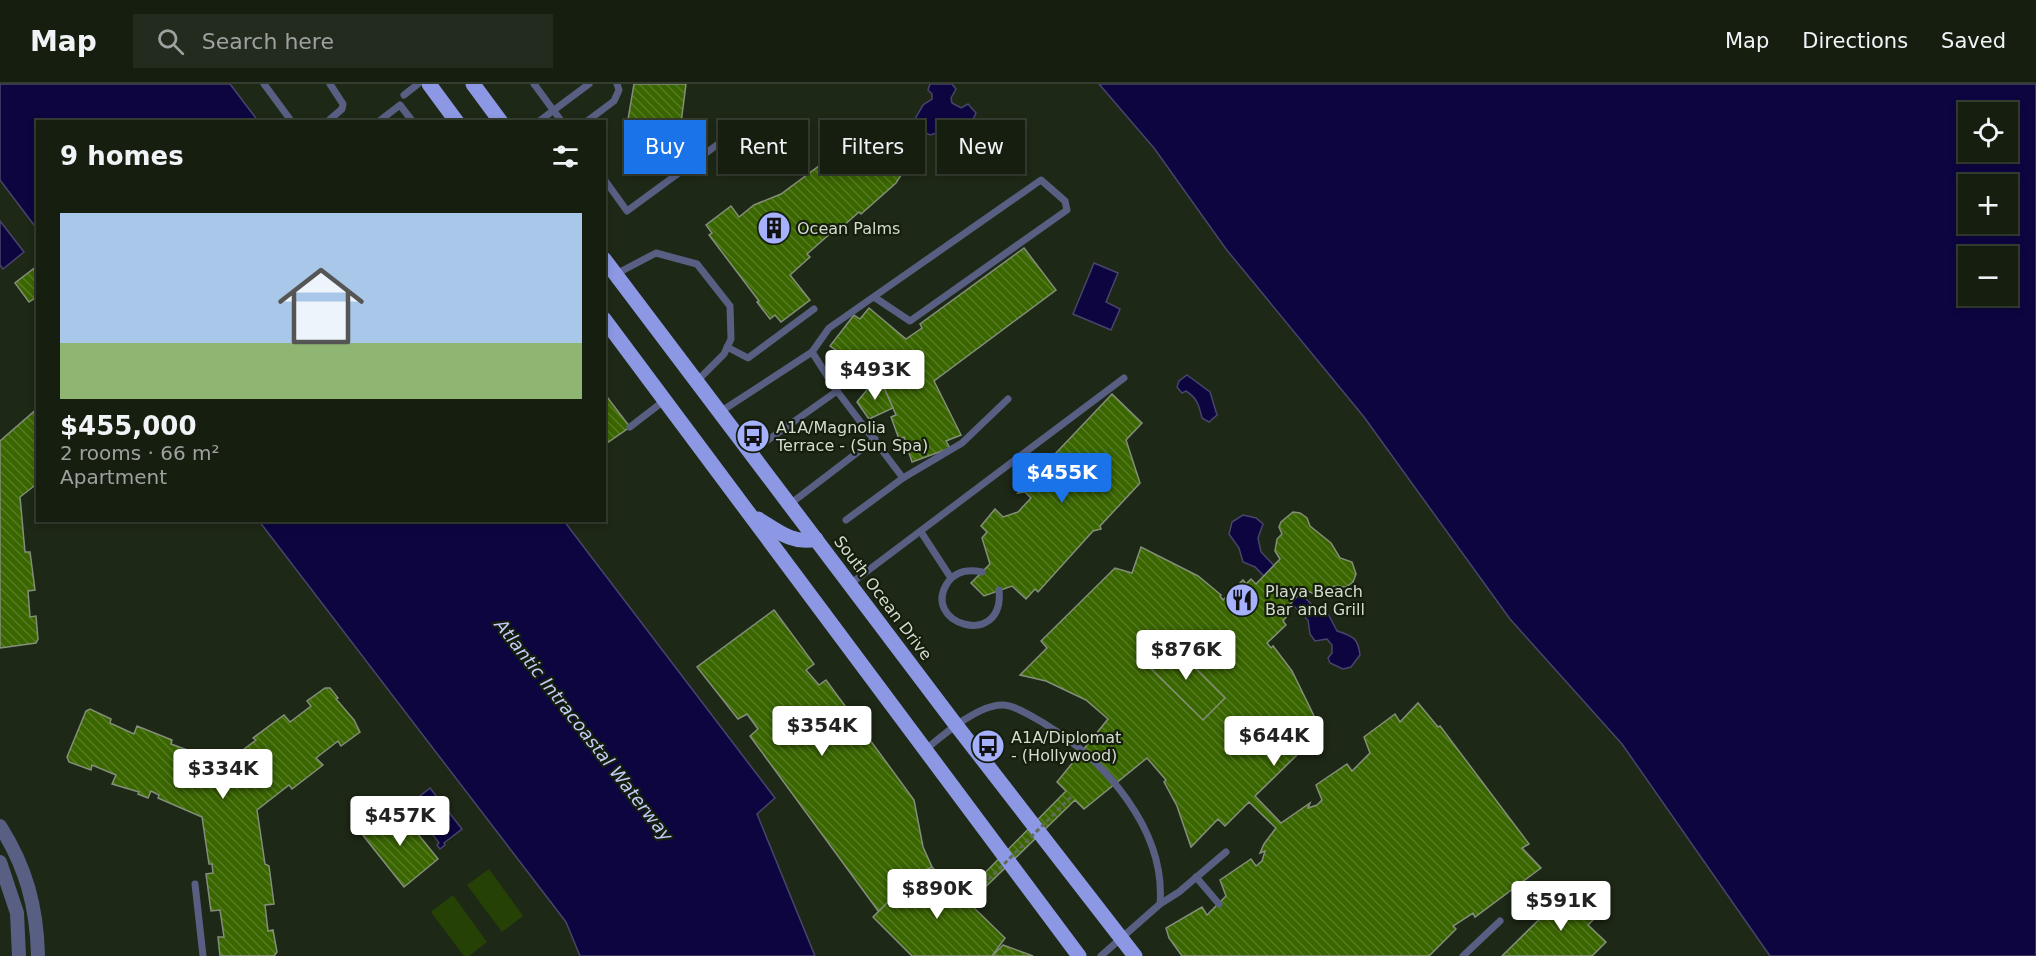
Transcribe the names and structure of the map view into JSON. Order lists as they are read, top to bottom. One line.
{"streets":{"main road":["South Ocean Drive"]},"water":["Atlantic Intracoastal Waterway"],"places":{"building":["Ocean Palms"],"bus stop":["A1A/Magnolia Terrace - (Sun Spa)","A1A/Diplomat - (Hollywood)"],"restaurant":["Playa Beach Bar and Grill"]},"page":{"header":"Map","search":"Search here","nav":["Map","Directions","Saved"],"map_buttons":["+","−"],"chip":["Buy","Rent","Filters","New"],"heading":"9 homes","list":[{"name":"$455,000","note":"2 rooms · 66 m² · Apartment"}],"price":["$493K","$455K","$876K","$354K","$644K","$334K","$457K","$890K","$591K"]}}
